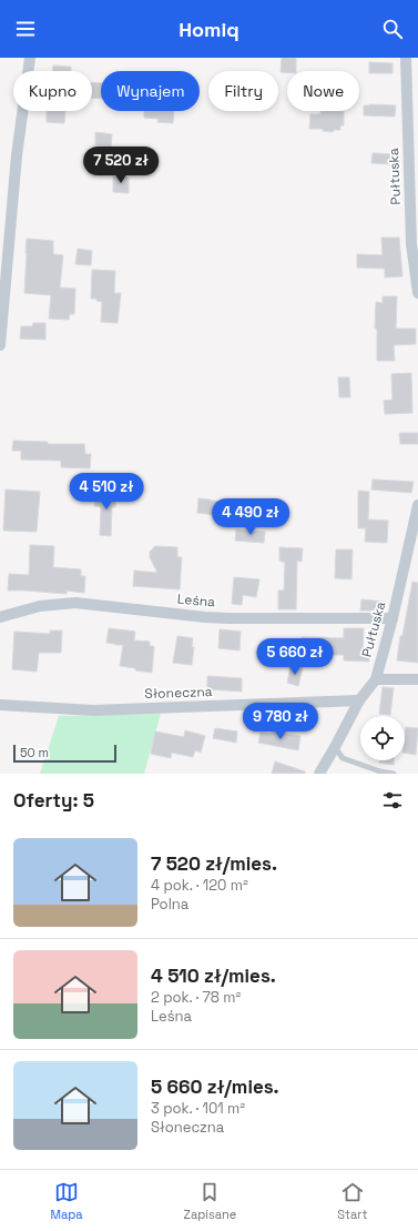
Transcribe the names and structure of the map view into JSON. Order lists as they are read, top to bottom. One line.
{"streets":{"street":["Pułtuska","Leśna","Słoneczna"]},"crossings":[["Pułtuska","Leśna"],["Pułtuska","Słoneczna"]],"scale_bar":"50 m","page":{"header":"Homiq","chip":["Kupno","Wynajem","Filtry","Nowe"],"price":["7 520 zł","4 510 zł","4 490 zł","5 660 zł","9 780 zł"],"scale":"50 m","heading":"Oferty: 5","list":[{"name":"7 520 zł/mies.","note":"4 pok. · 120 m² · Polna"},{"name":"4 510 zł/mies.","note":"2 pok. · 78 m² · Leśna"},{"name":"5 660 zł/mies.","note":"3 pok. · 101 m² · Słoneczna"}],"tabs":["Mapa","Zapisane","Start"]}}
